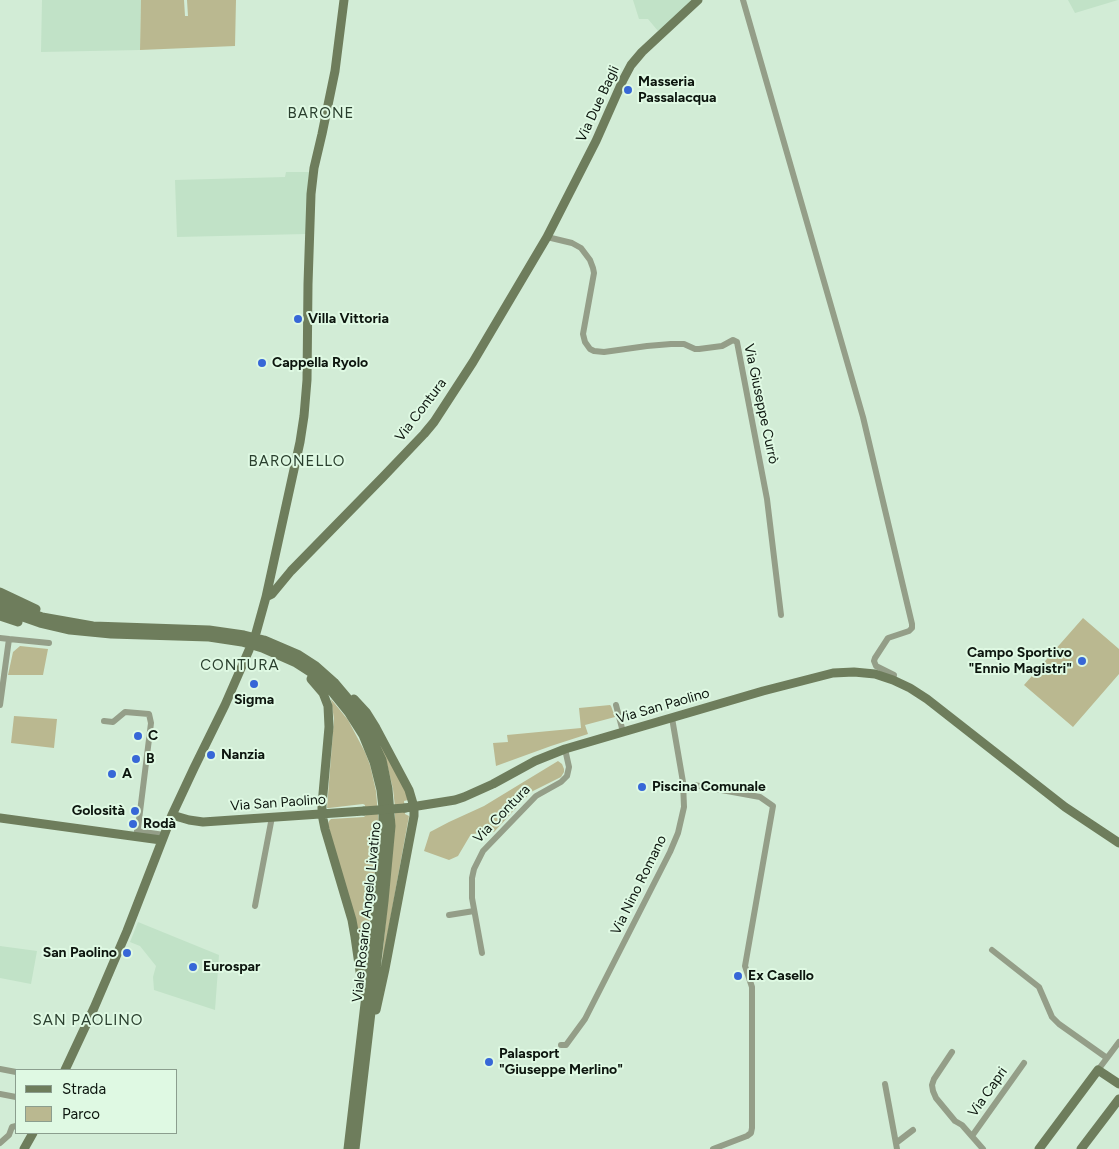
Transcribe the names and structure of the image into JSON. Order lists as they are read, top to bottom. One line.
{"streets":{"street":["Via Due Bagli","Via Giuseppe Currò","Via Contura","Via San Paolino","Via Nino Romano","Viale Rosario Angelo Livatino","Via Capri"]},"crossings":[["Via Due Bagli","Via Giuseppe Currò"],["Via Due Bagli","Via Contura"],["Via Giuseppe Currò","Via Contura"],["Via Contura","Via San Paolino"],["Via San Paolino","Via Nino Romano"]],"districts":["BARONE","BARONELLO","CONTURA","SAN PAOLINO"],"places":["Masseria Passalacqua","Villa Vittoria","Cappella Ryolo","Campo Sportivo \"Ennio Magistri\"","Sigma","C","Nanzia","B","A","Piscina Comunale","Golosità","Rodà","San Paolino","Eurospar","Ex Casello","Palasport \"Giuseppe Merlino\""],"legend":["Strada","Parco"]}
